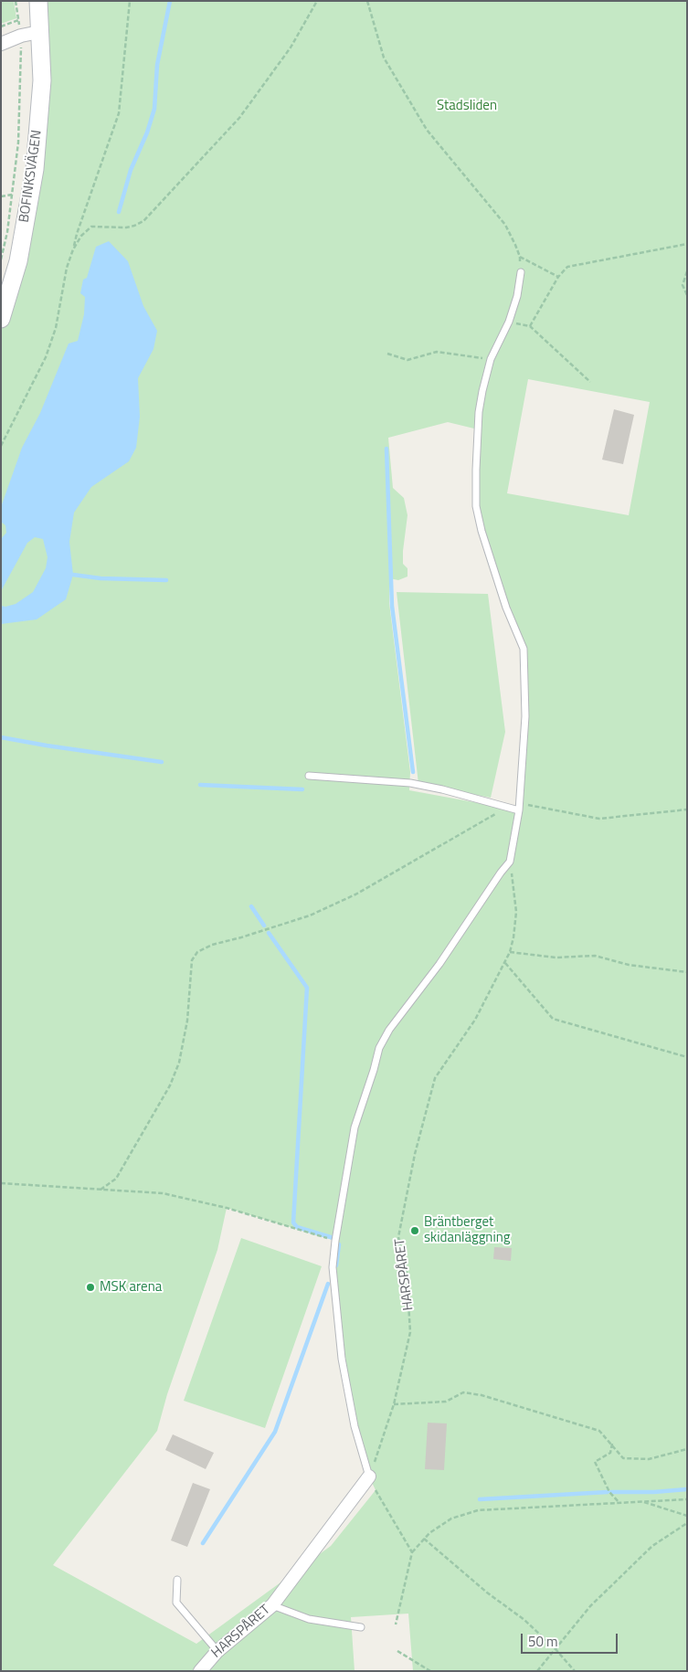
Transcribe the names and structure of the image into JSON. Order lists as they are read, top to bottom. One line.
{"streets":{"street":["BOFINKSVÄGEN","HARSPÅRET"]},"parks":["Stadsliden"],"places":["Bräntberget skidanläggning","MSK arena"],"scale_bar":"50 m"}
